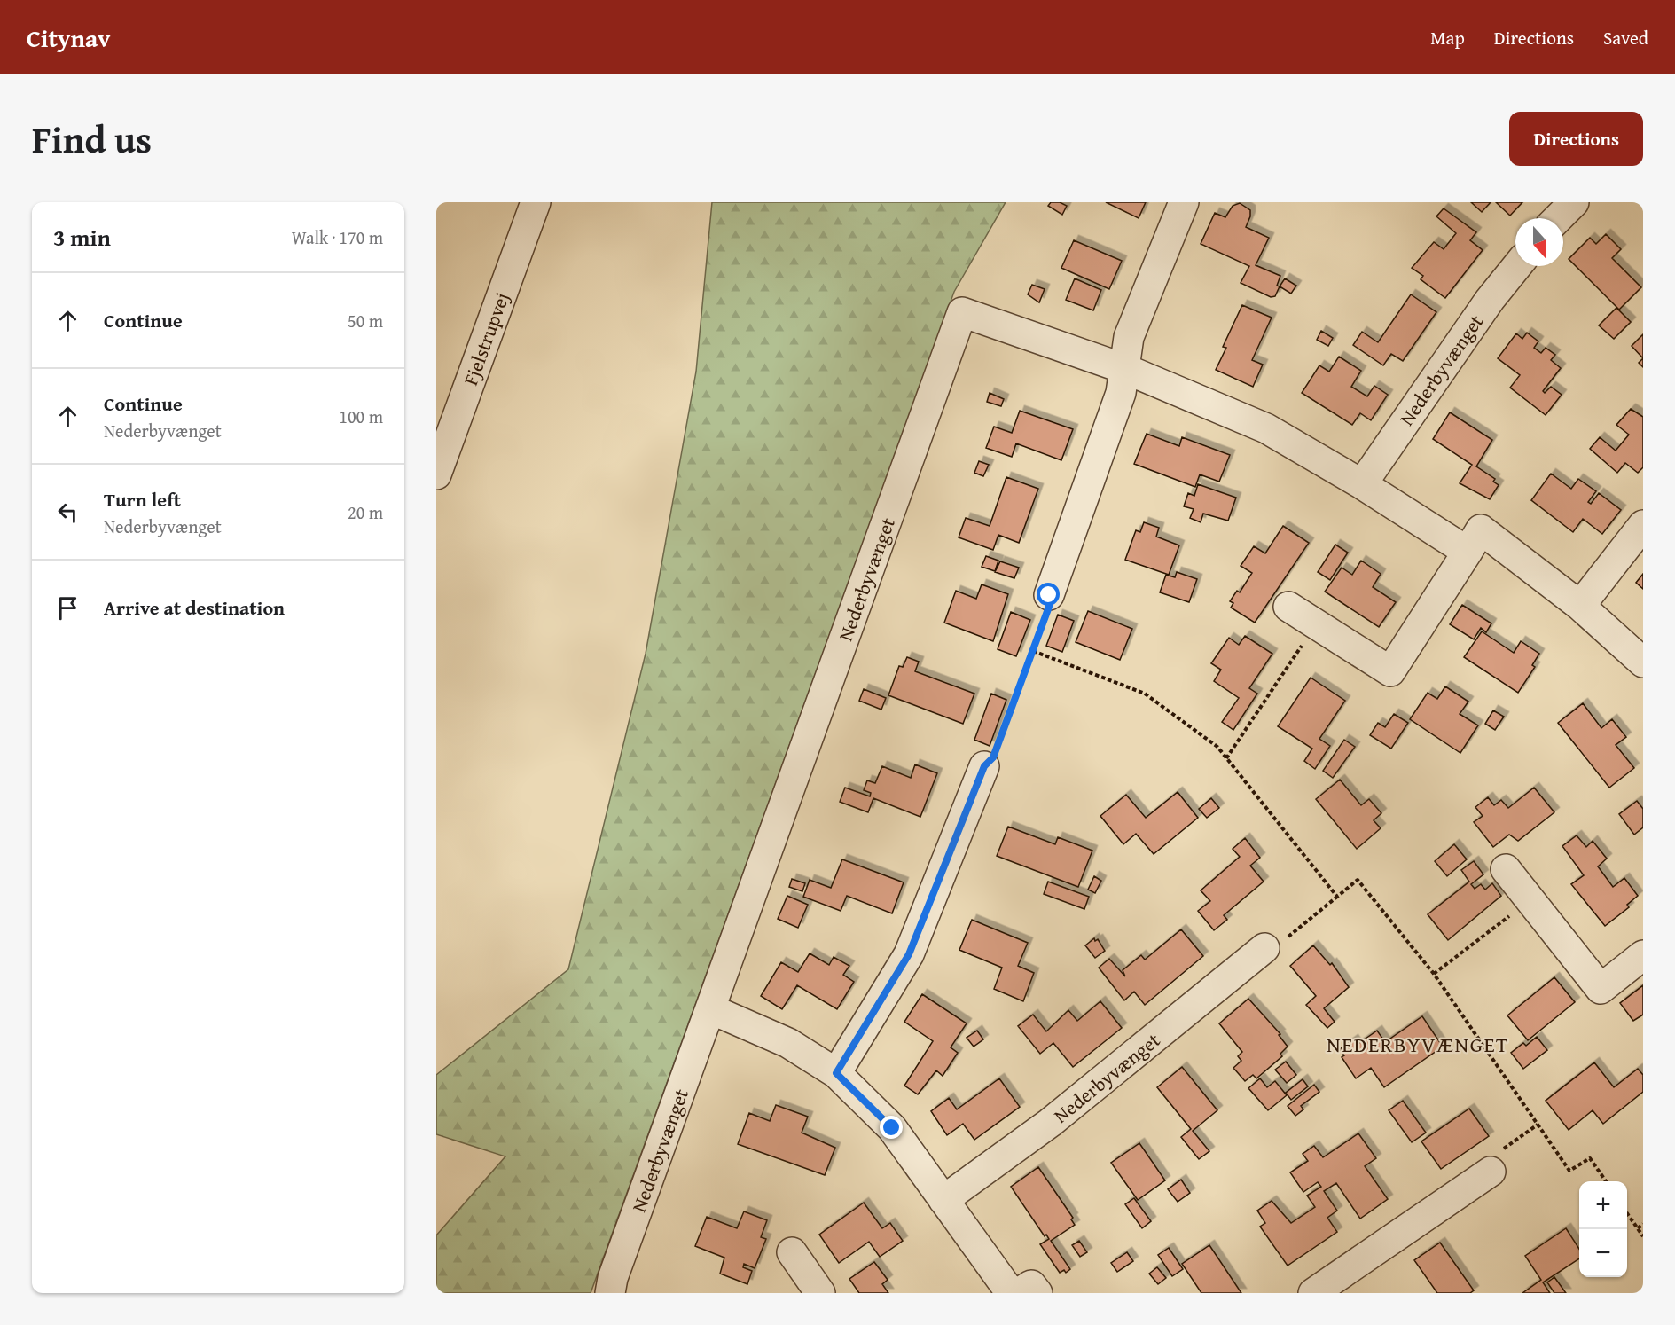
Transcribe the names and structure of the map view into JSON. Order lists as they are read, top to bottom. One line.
{"streets":{"street":["Fjelstrupvej","Nederbyvænget"]},"districts":["NEDERBYVÆNGET"],"north":"bottom","page":{"header":"Citynav","nav":["Map","Directions","Saved"],"title":"Find us","buttons":"Directions","heading":["3 min","Walk · 170 m"],"list":[["Continue","50 m"],["Continue","Nederbyvænget","100 m"],["Turn left","Nederbyvænget","20 m"],"Arrive at destination"],"map_buttons":["+","−"]}}
